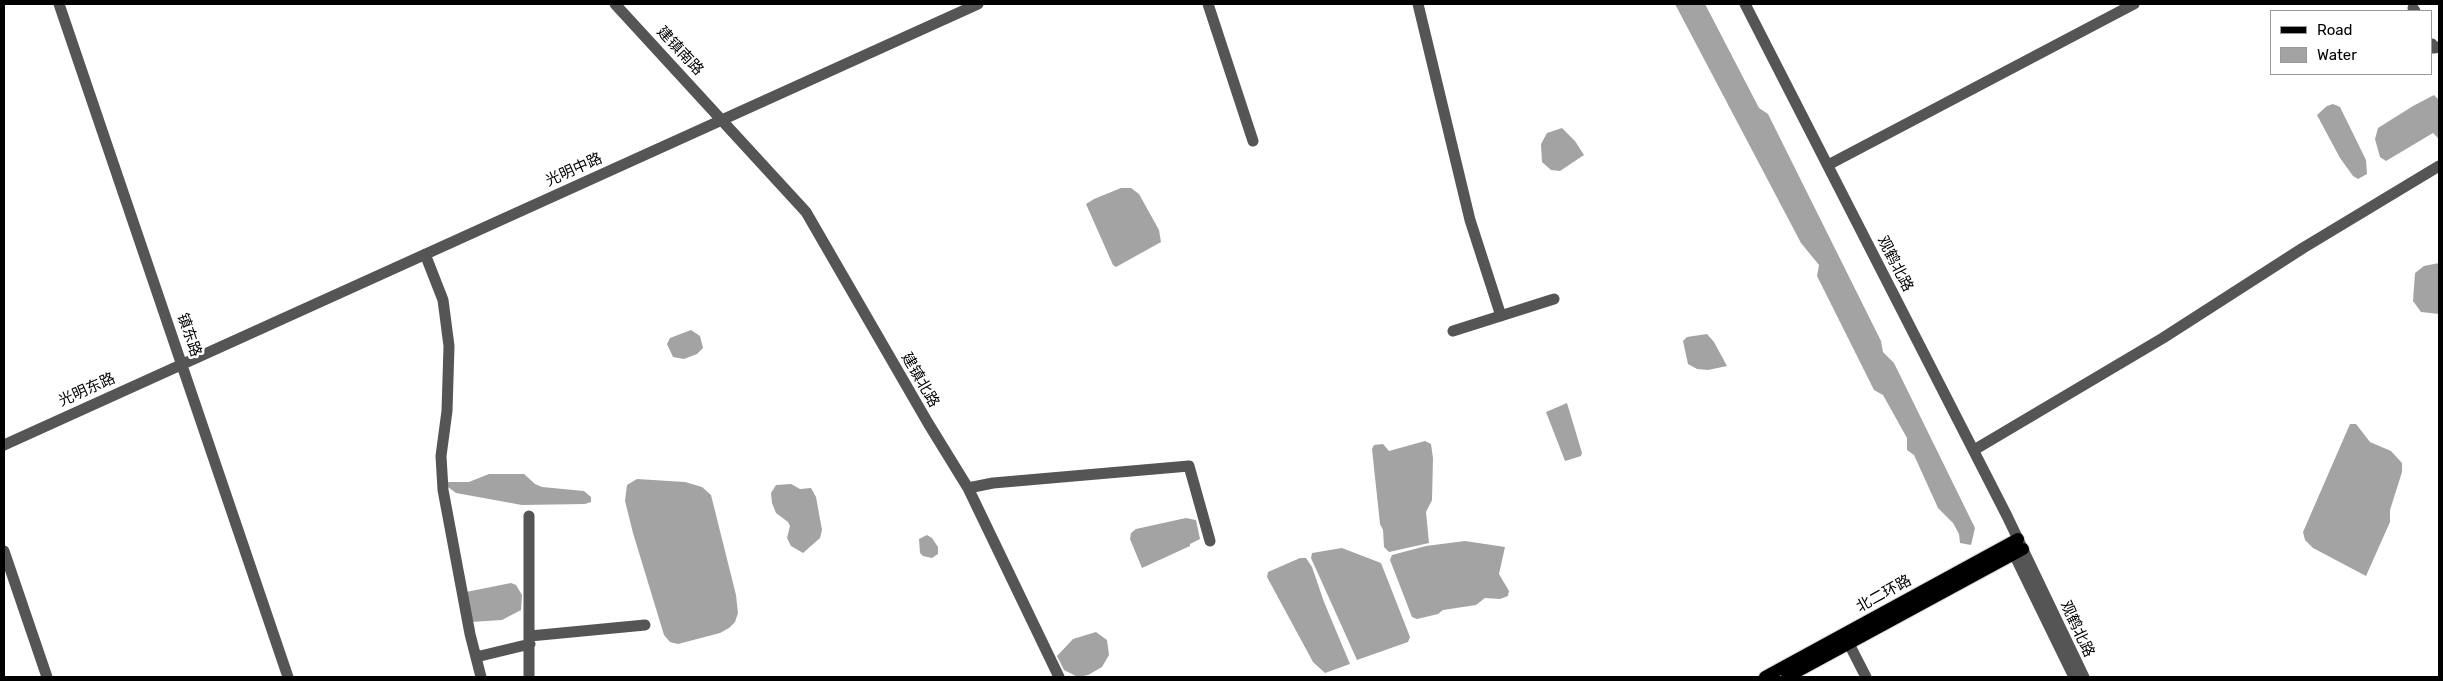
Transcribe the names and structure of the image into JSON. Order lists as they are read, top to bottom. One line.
{"streets":{"main road":["北二环路"],"street":["建镇南路","光明中路","观鹤北路","镇东路","建镇北路","光明东路"]},"crossings":[["建镇南路","光明中路"],["建镇南路","建镇北路"],["光明中路","镇东路"],["光明中路","建镇北路"],["光明中路","光明东路"],["观鹤北路","北二环路"],["镇东路","光明东路"]],"legend":["Road","Water"]}
